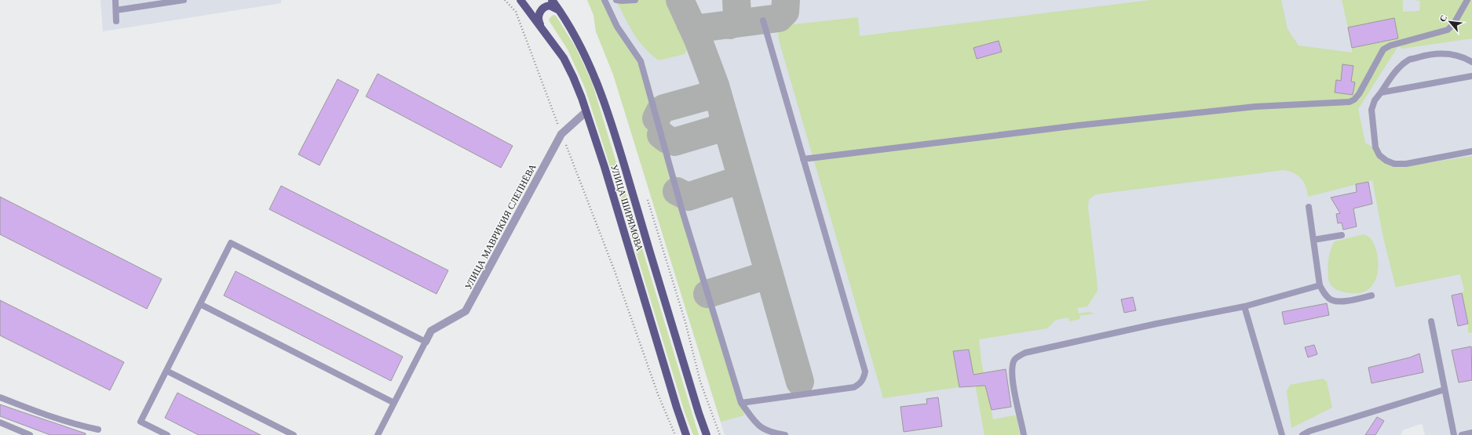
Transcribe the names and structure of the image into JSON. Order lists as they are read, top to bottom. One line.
{"streets":{"main road":["УЛИЦА ШИРЯМОВА"],"street":["УЛИЦА МАВРИКИЯ СЛЕПНЁВА"]},"crossings":[["УЛИЦА ШИРЯМОВА","УЛИЦА МАВРИКИЯ СЛЕПНЁВА"]],"north":"top left"}
